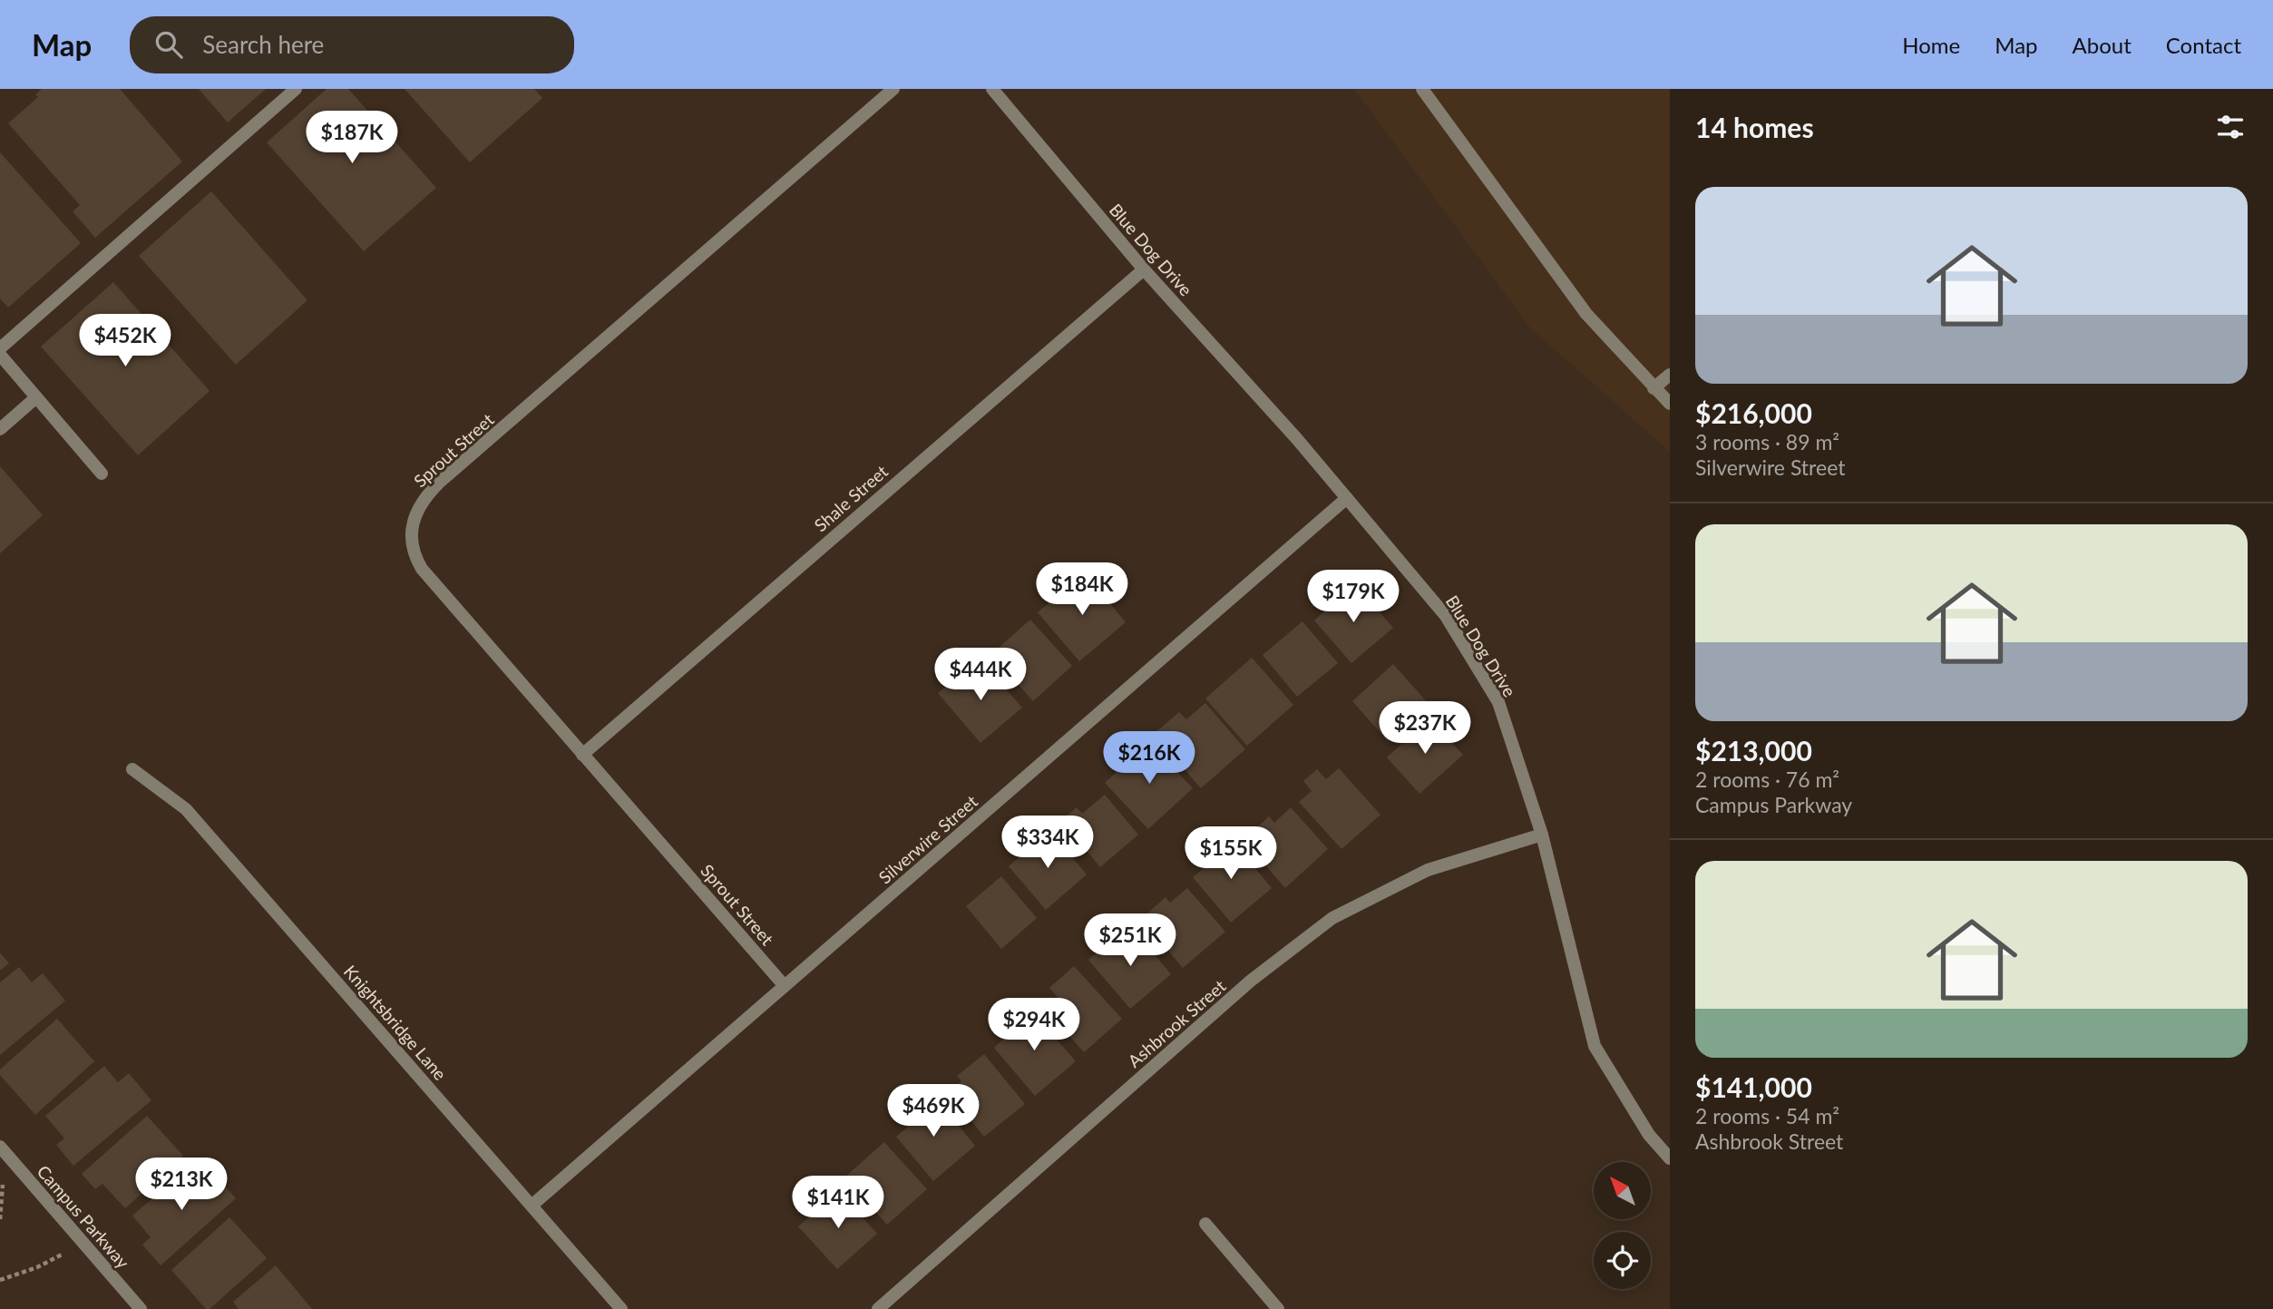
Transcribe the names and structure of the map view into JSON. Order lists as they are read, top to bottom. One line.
{"streets":{"street":["Blue Dog Drive","Sprout Street","Shale Street","Silverwire Street","Knightsbridge Lane","Ashbrook Street","Campus Parkway"]},"crossings":[["Blue Dog Drive","Shale Street"],["Blue Dog Drive","Silverwire Street"],["Blue Dog Drive","Ashbrook Street"],["Sprout Street","Shale Street"],["Sprout Street","Silverwire Street"],["Silverwire Street","Knightsbridge Lane"]],"north":"top left","page":{"header":"Map","search":"Search here","nav":["Home","Map","About","Contact"],"heading":"14 homes","price":["$187K","$452K","$184K","$179K","$444K","$237K","$216K","$334K","$155K","$251K","$294K","$469K","$213K","$141K"],"list":[{"name":"$216,000","note":"3 rooms · 89 m² · Silverwire Street"},{"name":"$213,000","note":"2 rooms · 76 m² · Campus Parkway"},{"name":"$141,000","note":"2 rooms · 54 m² · Ashbrook Street"}]}}
